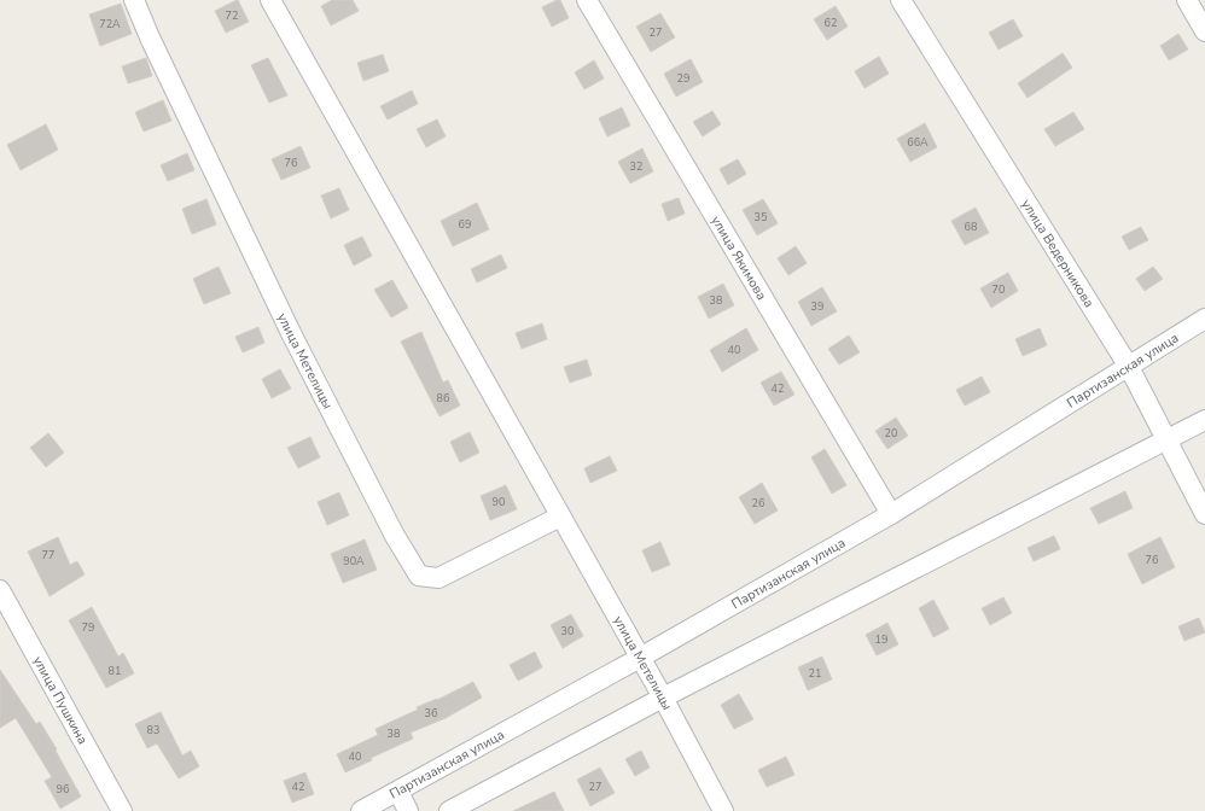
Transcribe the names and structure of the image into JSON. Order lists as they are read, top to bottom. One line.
{"streets":{"street":["улица Ведерникова","улица Якимова","улица Метелицы","Партизанская улица","улица Пушкина"]},"crossings":[["улица Ведерникова","Партизанская улица"],["улица Якимова","Партизанская улица"],["улица Метелицы","Партизанская улица"]],"house_numbers":["72","62","72А","27","29","66А","76","32","35","69","68","70","38","39","40","42","86","20","90","26","77","76","90А","79","30","19","81","21","36","83","38","40","42","27","96"]}
